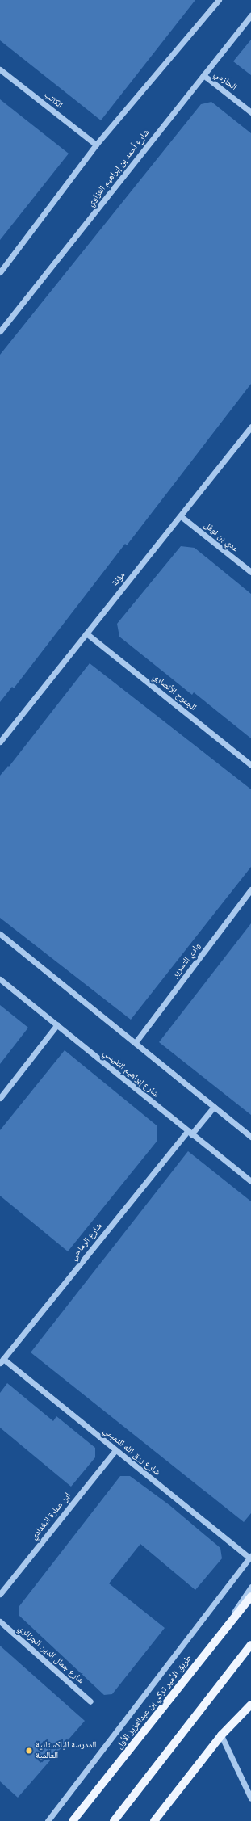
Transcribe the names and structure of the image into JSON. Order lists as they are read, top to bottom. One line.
{"streets":{"main road":["طريق الأمير تركي بن عبدالعزيز الأول"],"street":["الحازمي","الكاتب","شارع أحمد بن إبراهيم الغزاوي","عدي بن نوفل","مؤتة","الجموح الأنصاري","وادي التسرير","شارع إبراهيم النفيسي","شارع الرماحي","شارع رزق الله التميمي","ابن عمارة البغدادي","شارع جمال الدين الجزائري"]},"crossings":[["الحازمي","شارع أحمد بن إبراهيم الغزاوي"],["عدي بن نوفل","مؤتة"],["مؤتة","الجموح الأنصاري"],["شارع إبراهيم النفيسي","شارع الرماحي"],["شارع الرماحي","شارع رزق الله التميمي"],["شارع رزق الله التميمي","ابن عمارة البغدادي"]],"places":["المدرسة الباكستانية العالمية"]}
